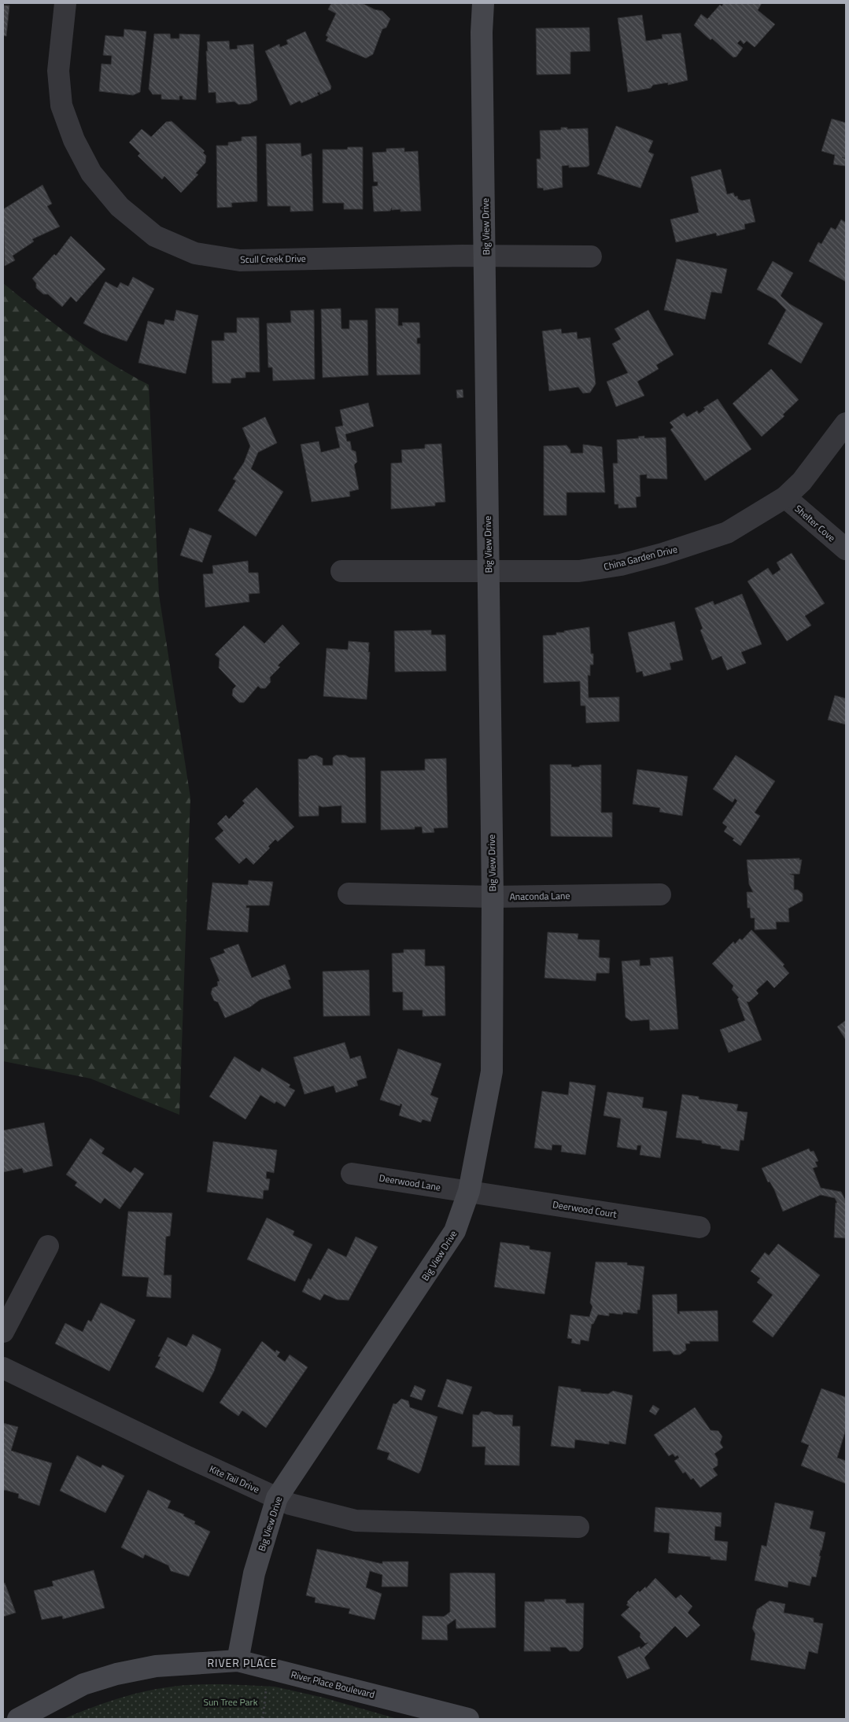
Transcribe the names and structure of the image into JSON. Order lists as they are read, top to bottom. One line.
{"streets":{"street":["Big View Drive","Scull Creek Drive","Shelter Cove","China Garden Drive","Anaconda Lane","Deerwood Lane","Deerwood Court","Kite Tail Drive","River Place Boulevard"]},"crossings":[["Big View Drive","Scull Creek Drive"],["Big View Drive","China Garden Drive"],["Big View Drive","Anaconda Lane"],["Big View Drive","Deerwood Lane"],["Big View Drive","Deerwood Court"],["Big View Drive","Kite Tail Drive"],["Big View Drive","River Place Boulevard"],["Shelter Cove","China Garden Drive"],["Deerwood Lane","Deerwood Court"]],"districts":["RIVER PLACE"],"parks":["Sun Tree Park"]}
